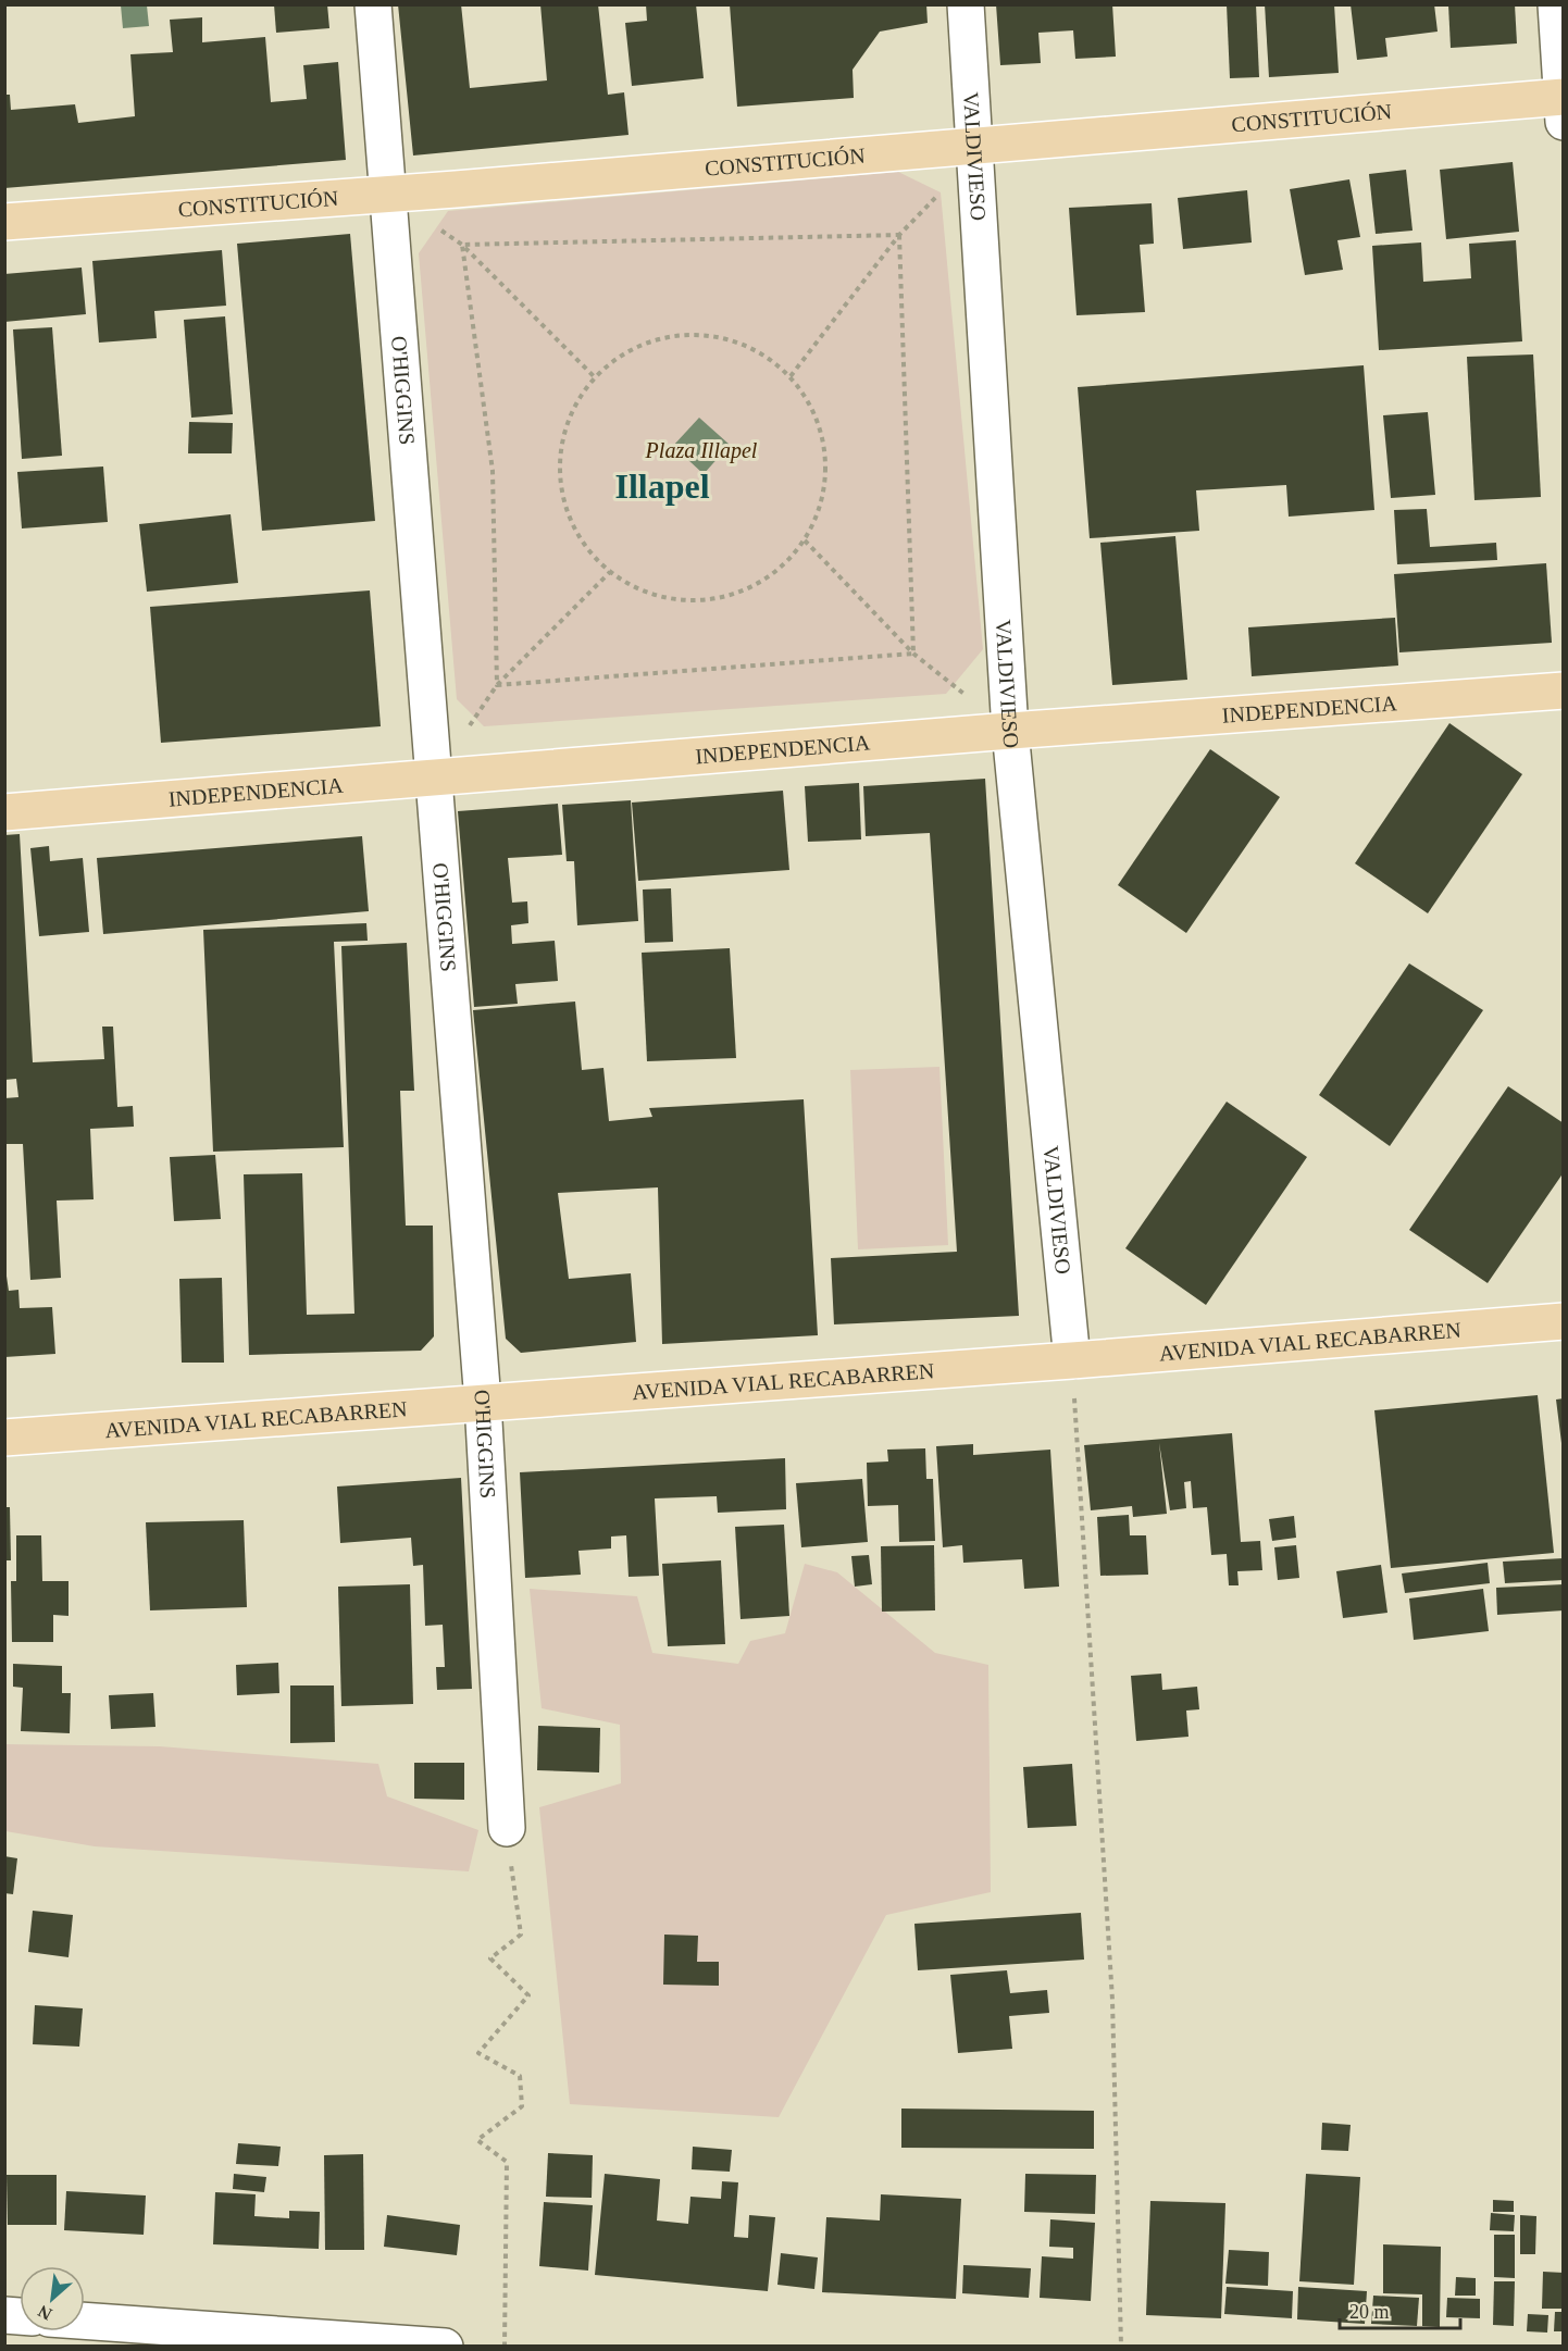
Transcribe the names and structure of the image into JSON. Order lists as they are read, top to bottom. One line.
{"streets":{"main road":["CONSTITUCIÓN","INDEPENDENCIA","AVENIDA VIAL RECABARREN"],"street":["VALDIVIESO","O'HIGGINS"]},"crossings":[["CONSTITUCIÓN","VALDIVIESO"],["CONSTITUCIÓN","O'HIGGINS"],["VALDIVIESO","INDEPENDENCIA"],["VALDIVIESO","AVENIDA VIAL RECABARREN"],["O'HIGGINS","INDEPENDENCIA"],["O'HIGGINS","AVENIDA VIAL RECABARREN"]],"districts":["Illapel"],"parks":["Plaza Illapel"],"scale_bar":"20 m","north":"bottom left"}
